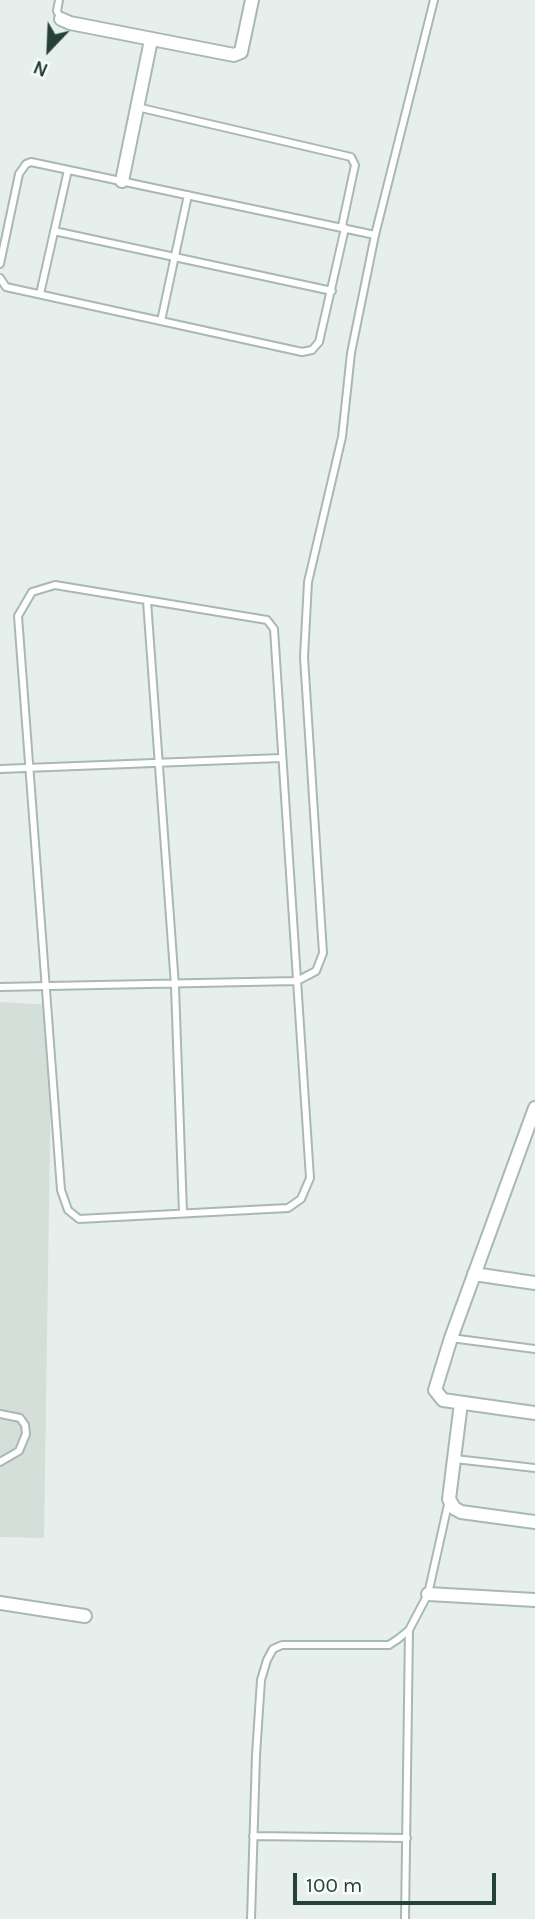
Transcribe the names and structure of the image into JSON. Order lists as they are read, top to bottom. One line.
{"scale_bar":"100 m","north":"bottom left"}
